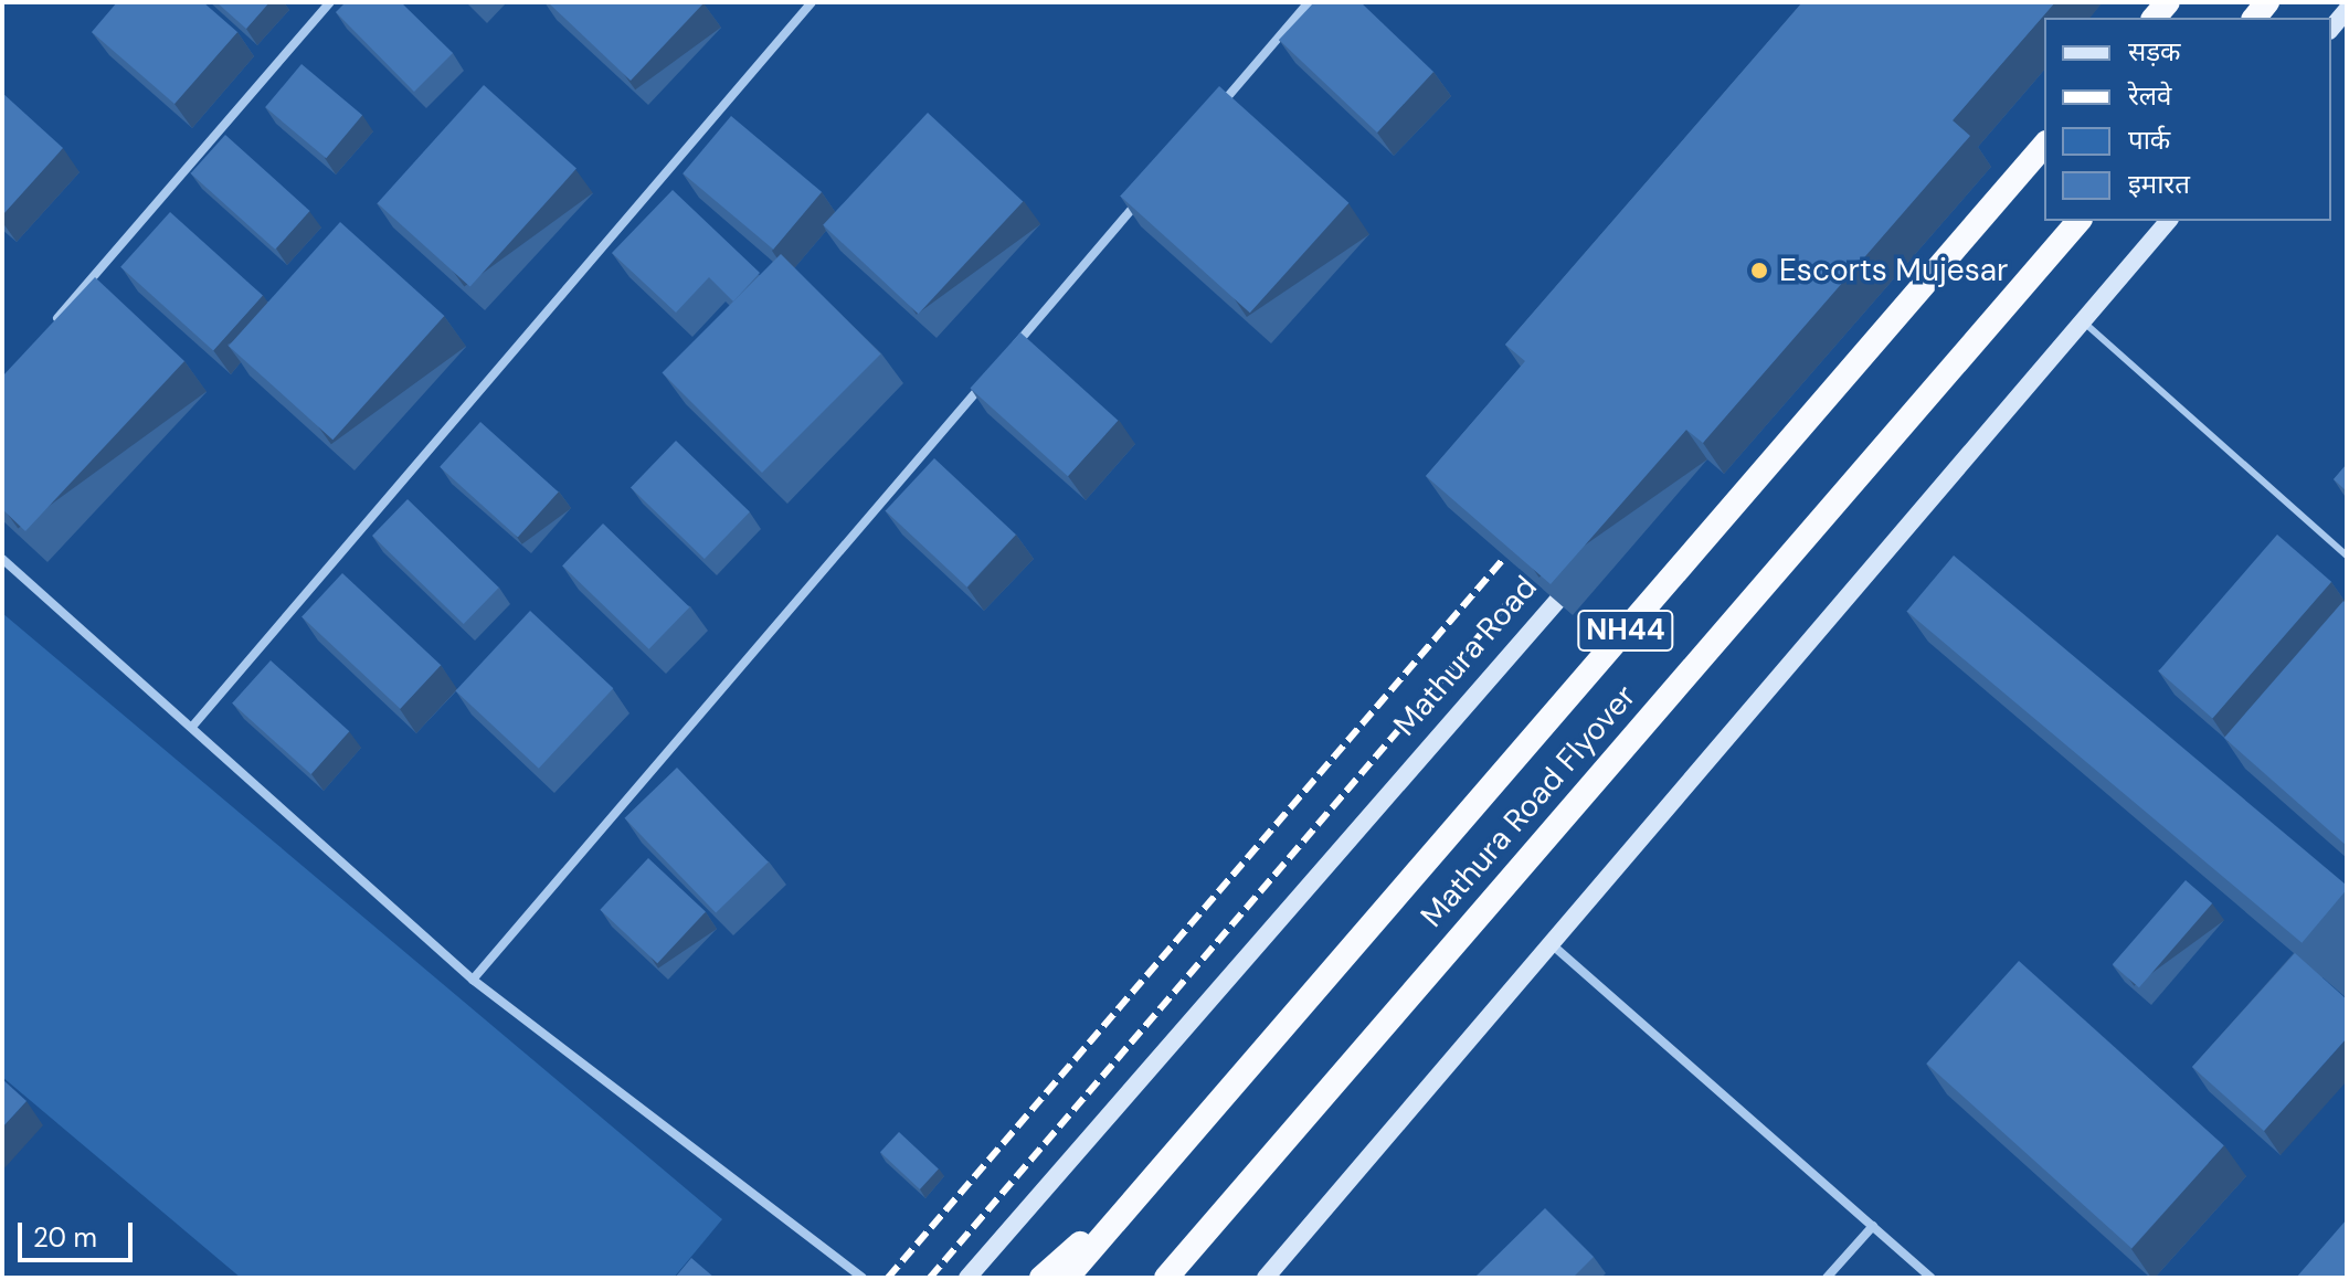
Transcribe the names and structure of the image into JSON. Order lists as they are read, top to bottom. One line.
{"streets":{"highway":["NH44","Mathura Road Flyover"],"main road":["Mathura Road"]},"crossings":[["NH44","Mathura Road Flyover"]],"places":["Escorts Mujesar"],"legend":["सड़क","रेलवे","पार्क","इमारत"],"scale_bar":"20 m"}
